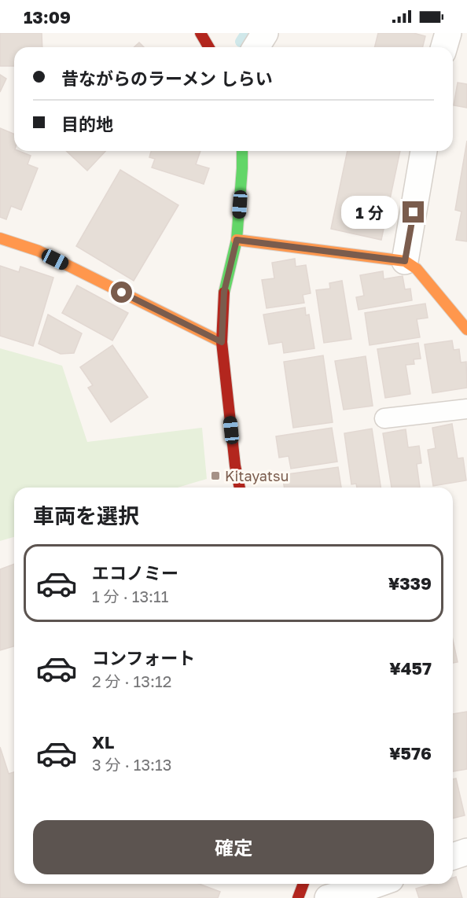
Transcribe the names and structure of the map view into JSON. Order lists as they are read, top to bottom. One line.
{"places":{"transit":["Kitayatsu"]},"page":{"status":"13:09","banner":["昔ながらのラーメン しらい","目的地"],"bubble":"1 分","heading":"車両を選択","list":[{"name":"エコノミー","note":"1 分 · 13:11","value":"¥339"},{"name":"コンフォート","note":"2 分 · 13:12","value":"¥457"},{"name":"XL","note":"3 分 · 13:13","value":"¥576"}],"buttons":"確定"}}
